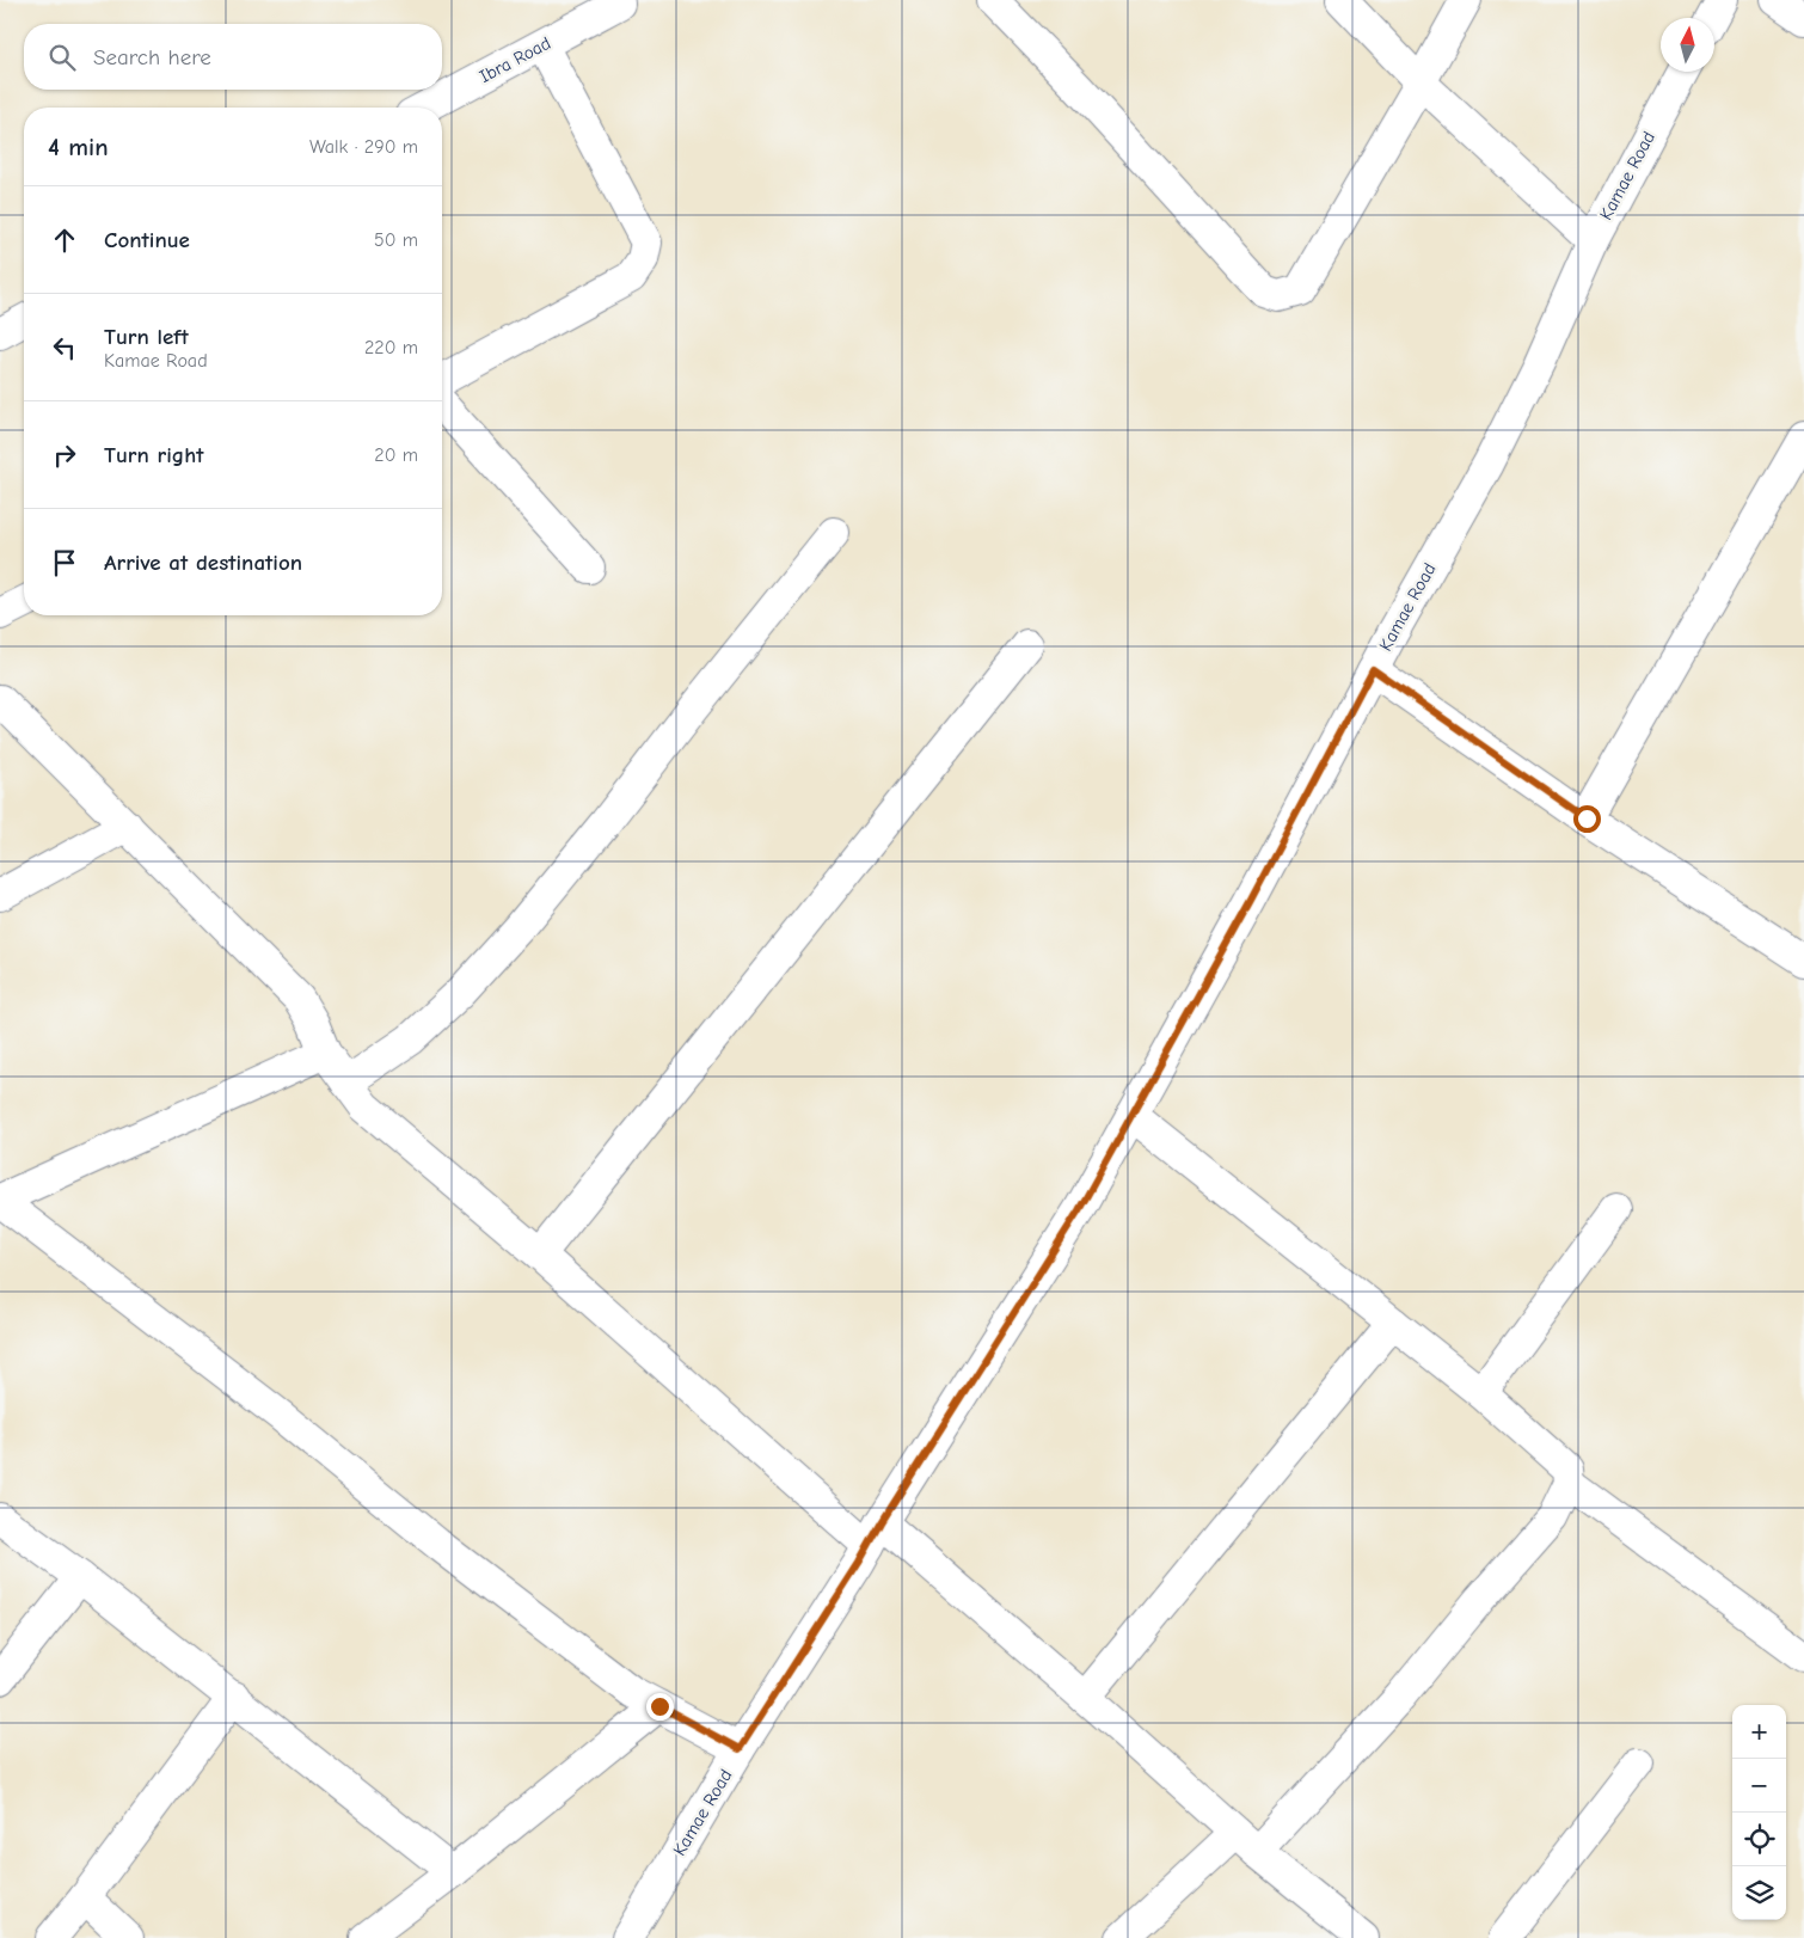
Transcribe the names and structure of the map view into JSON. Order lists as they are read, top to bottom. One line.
{"streets":{"street":["Ibra Road","Kamae Road"]},"north":"top","page":{"search":"Search here","heading":["4 min","Walk · 290 m"],"list":[["Continue","50 m"],["Turn left","Kamae Road","220 m"],["Turn right","20 m"],"Arrive at destination"],"map_buttons":["+","−"]}}
